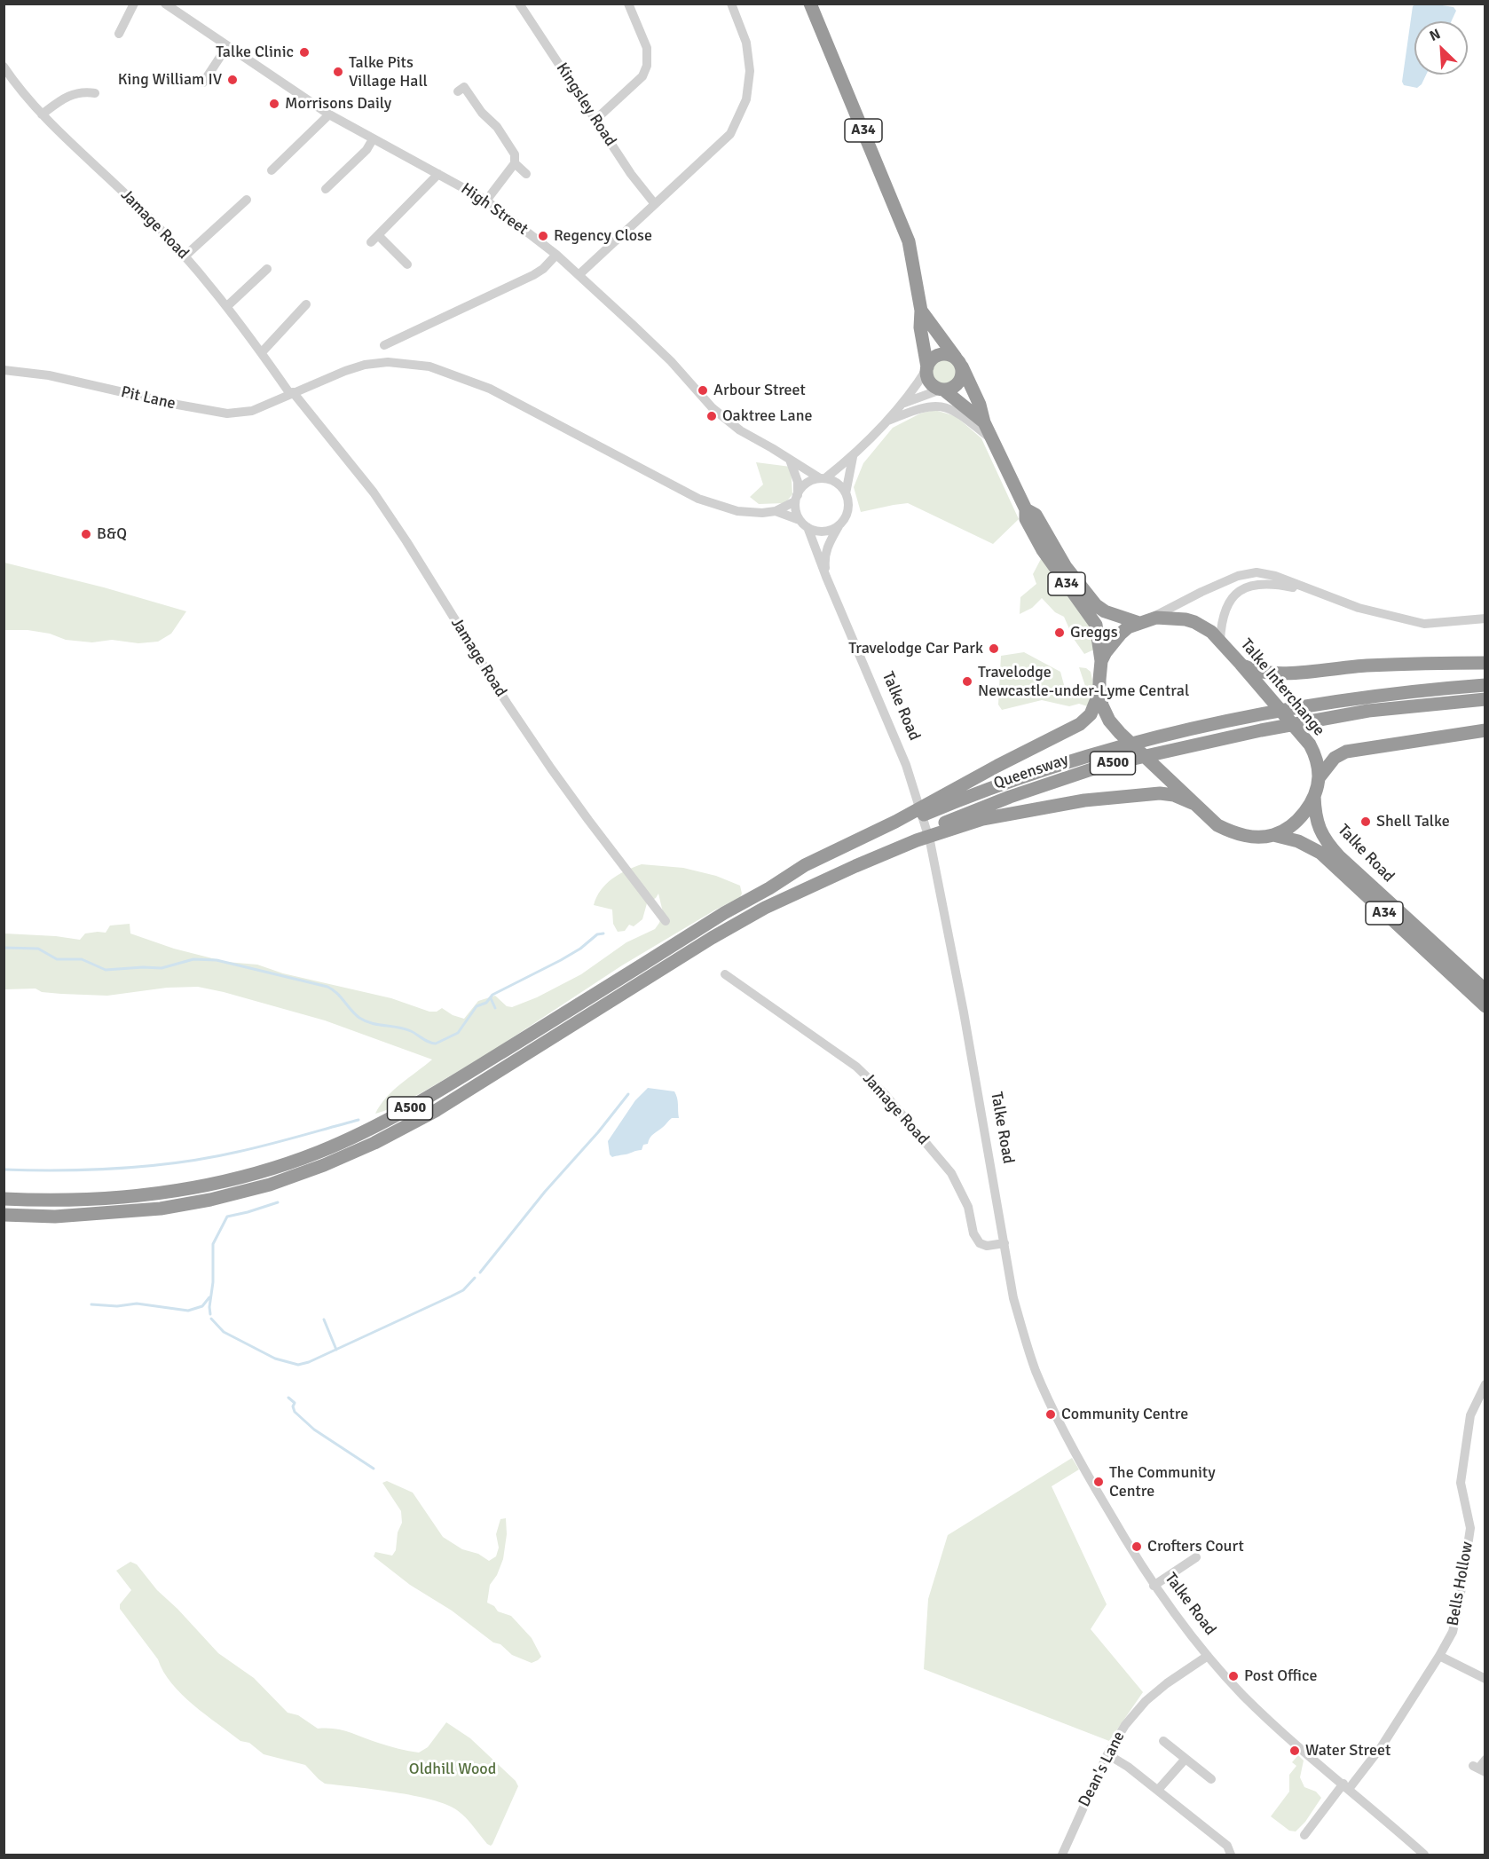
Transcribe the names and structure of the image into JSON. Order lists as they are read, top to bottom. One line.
{"streets":{"highway":["A34","Talke Interchange","Talke Road","A500","Queensway"],"street":["Kingsley Road","High Street","Jamage Road","Pit Lane","Bells Hollow","Dean's Lane"]},"crossings":[["A34","Talke Interchange"],["High Street","Talke Road"],["Jamage Road","Pit Lane"],["Jamage Road","Talke Road"],["Talke Interchange","Talke Road"],["Talke Road","Bells Hollow"],["Talke Road","Dean's Lane"],["A500","Queensway"]],"parks":["Oldhill Wood"],"places":["Talke Clinic","Talke Pits Village Hall","King William IV","Morrisons Daily","Regency Close","Arbour Street","Oaktree Lane","B&Q","Greggs","Travelodge Car Park","Travelodge Newcastle-under-Lyme Central","Shell Talke","Community Centre","The Community Centre","Crofters Court","Post Office","Water Street"],"north":"top left"}
